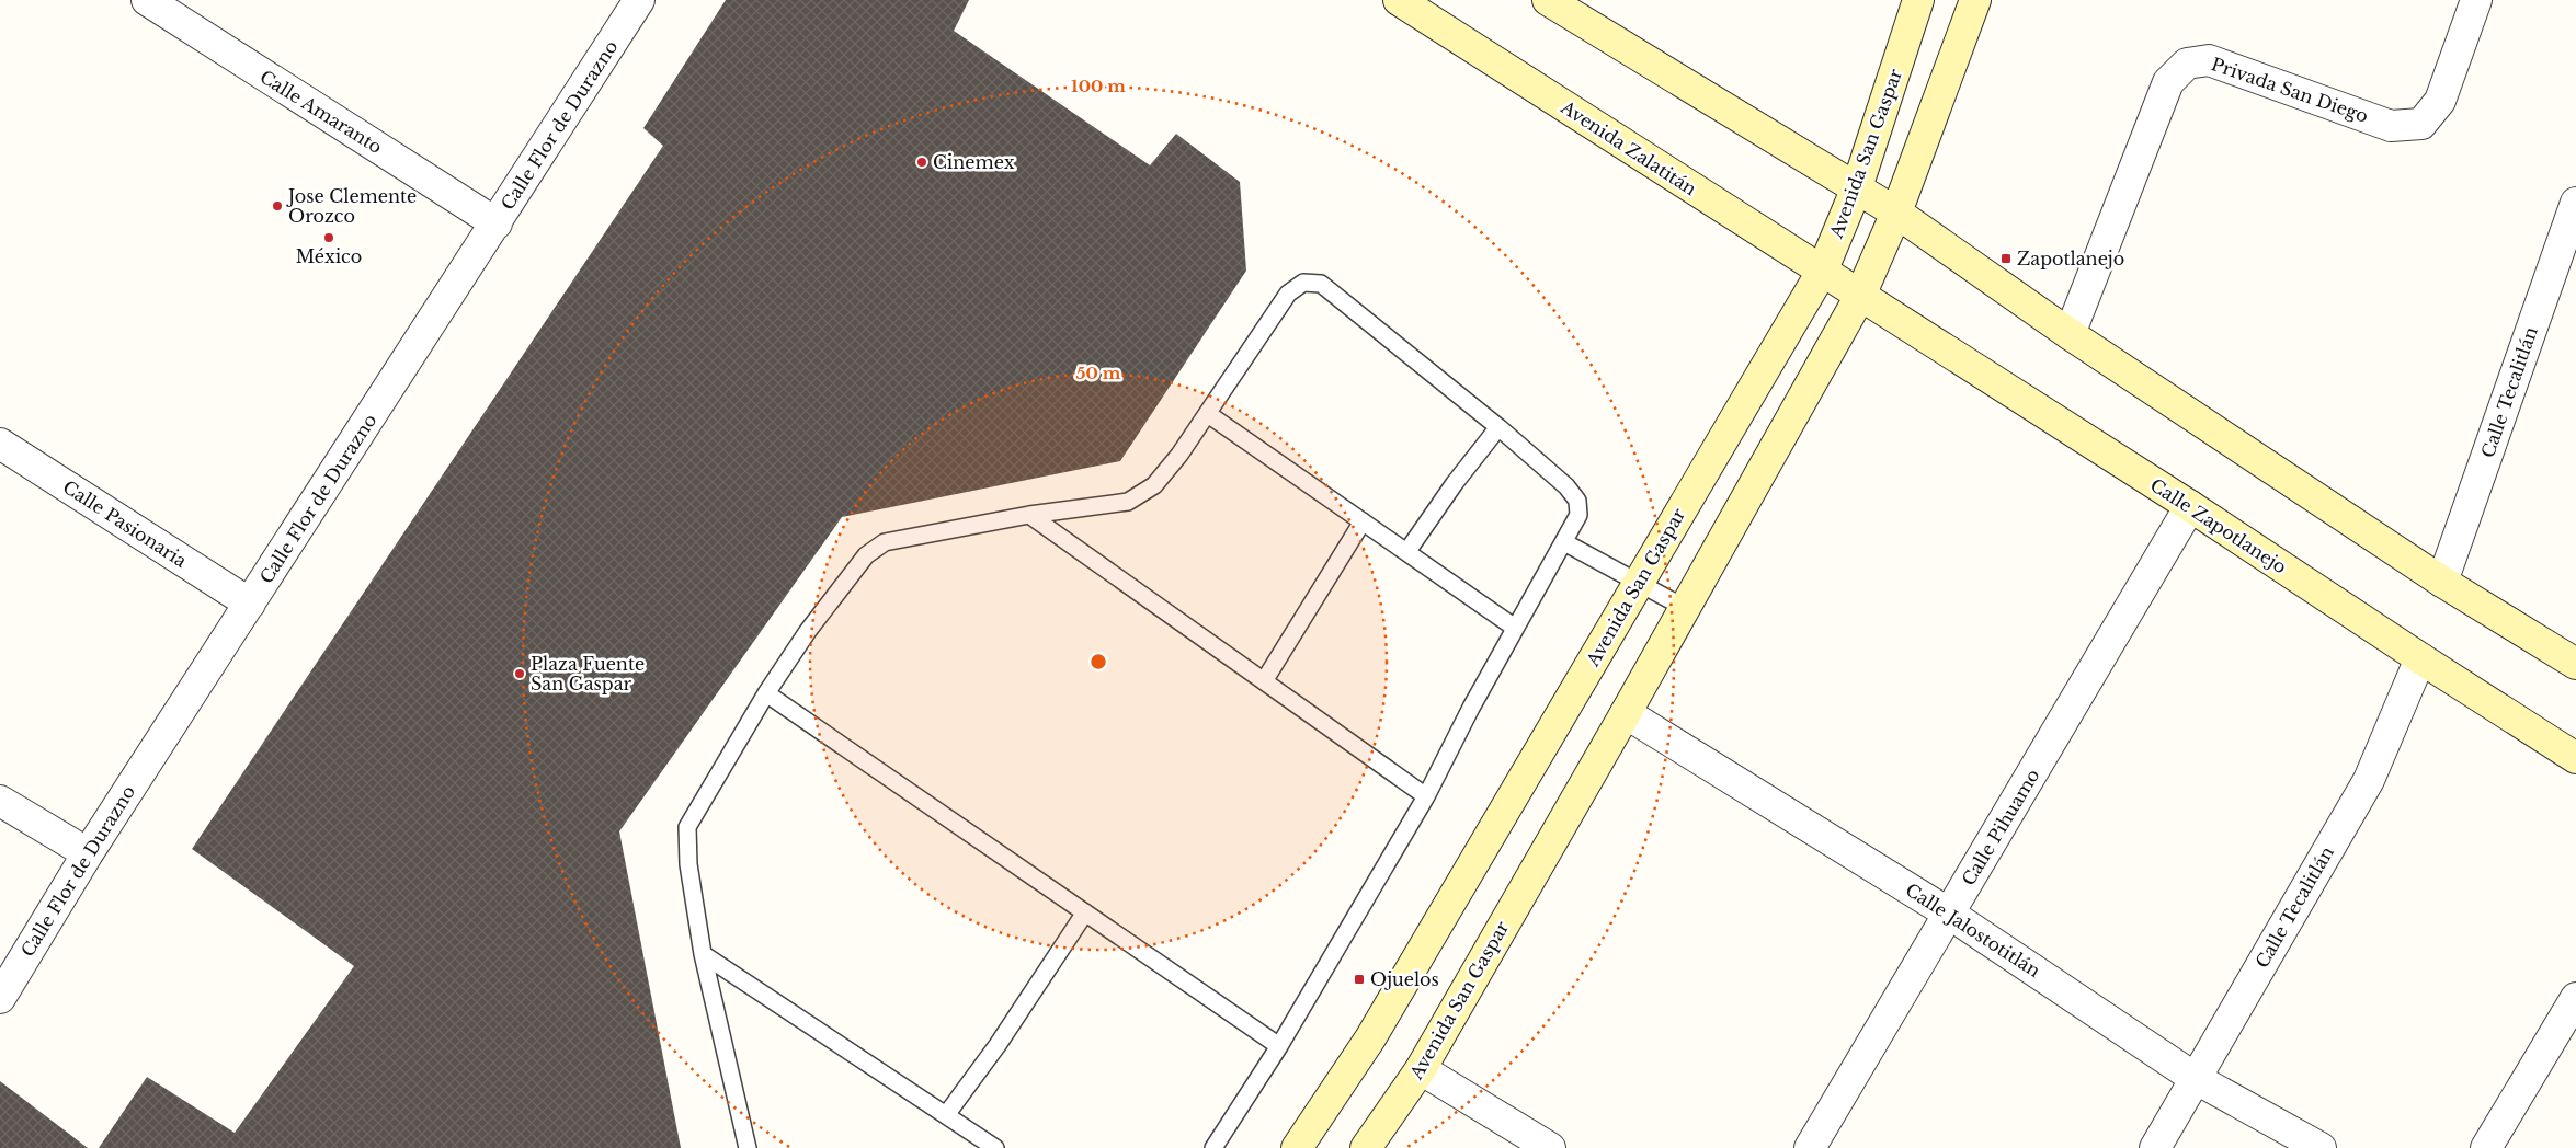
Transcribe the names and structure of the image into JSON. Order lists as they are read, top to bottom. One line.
{"streets":{"street":["Privada San Diego","Calle Amaranto","Calle Flor de Durazno","Avenida Zalatitán","Avenida San Gaspar","Calle Tecalitlán","Calle Pasionaria","Calle Zapotlanejo","Calle Pihuamo","Calle Jalostotitlán"]},"crossings":[["Calle Amaranto","Calle Flor de Durazno"],["Calle Flor de Durazno","Calle Pasionaria"],["Avenida Zalatitán","Avenida San Gaspar"],["Avenida Zalatitán","Calle Zapotlanejo"],["Avenida San Gaspar","Calle Zapotlanejo"],["Avenida San Gaspar","Calle Jalostotitlán"],["Calle Tecalitlán","Calle Zapotlanejo"],["Calle Tecalitlán","Calle Jalostotitlán"],["Calle Zapotlanejo","Calle Pihuamo"],["Calle Pihuamo","Calle Jalostotitlán"]],"places":{"other":["Cinemex","Jose Clemente Orozco","México","Plaza Fuente San Gaspar"],"transit":["Zapotlanejo","Ojuelos"]},"rings":["100 m","50 m"]}
